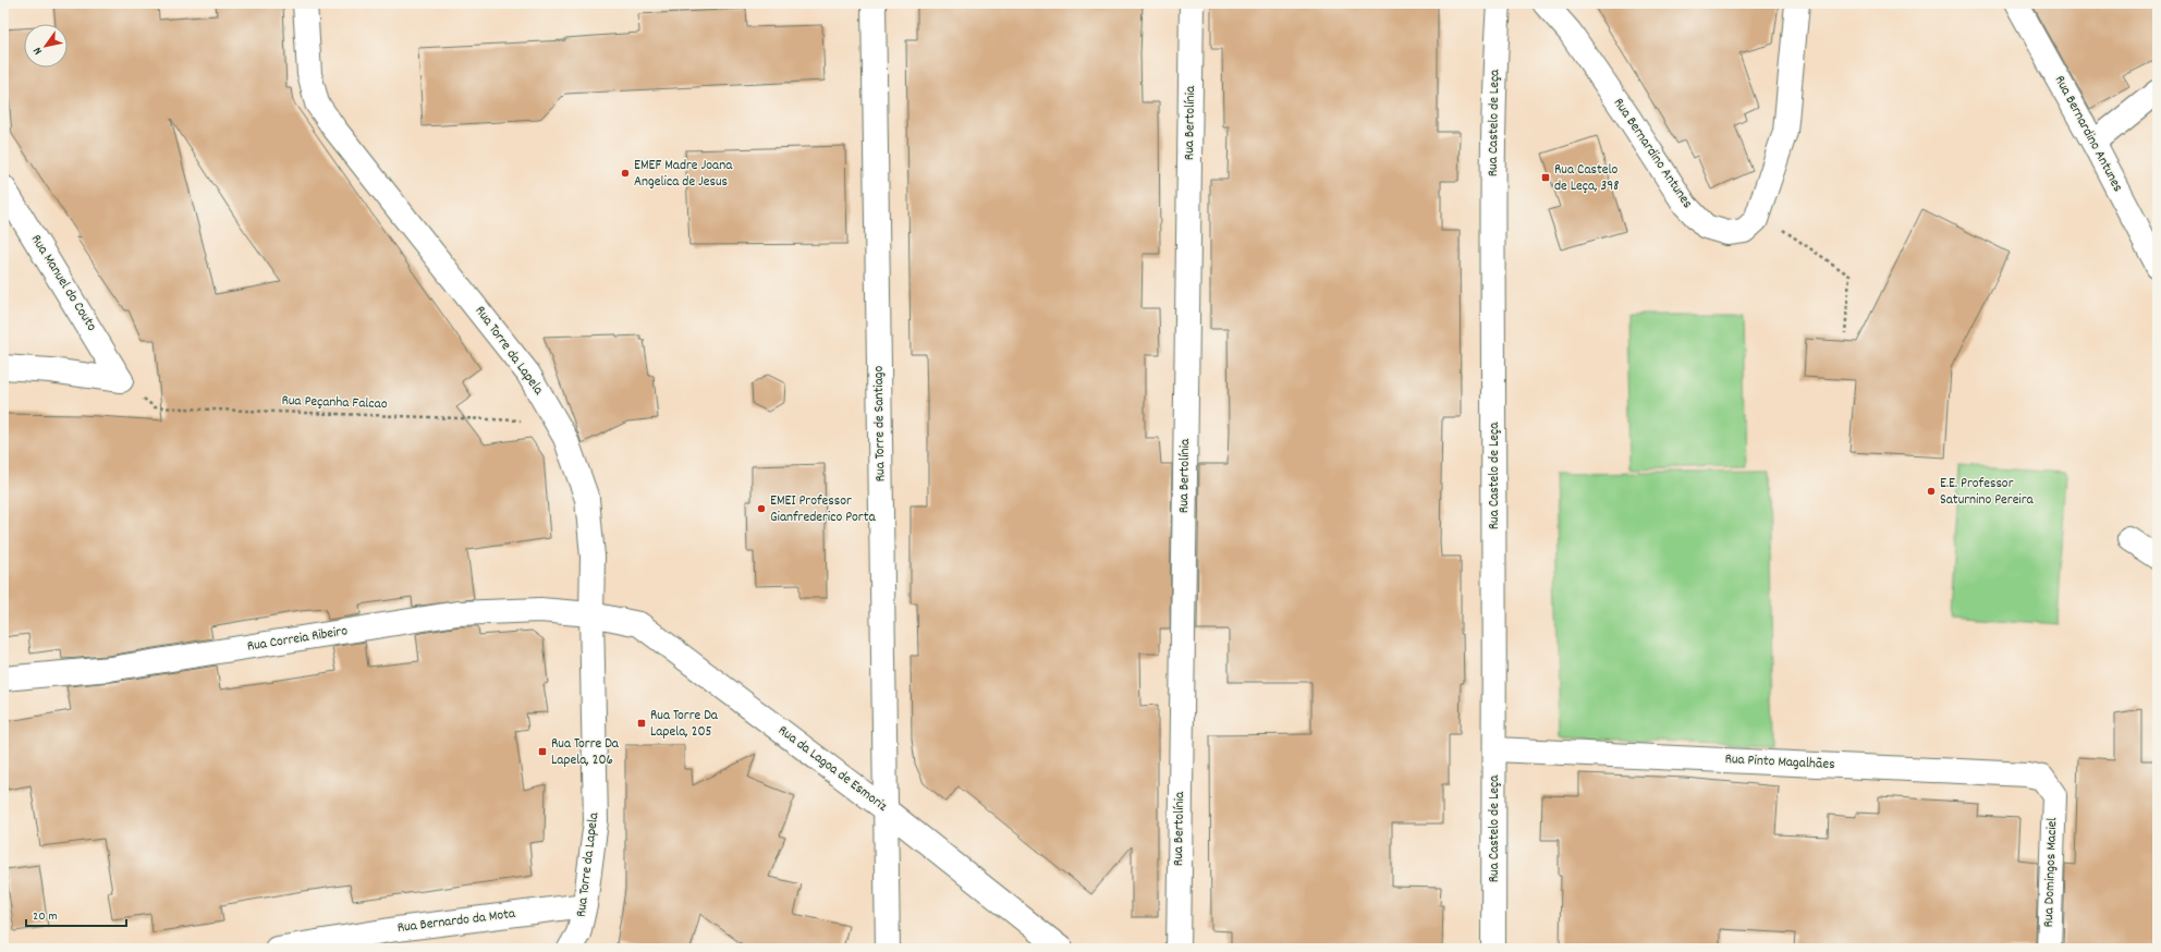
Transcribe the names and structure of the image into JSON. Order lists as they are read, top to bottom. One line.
{"streets":{"street":["Rua Bertolínia","Rua Castelo de Leça","Rua Bernardino Antunes","Rua Manuel do Couto","Rua Torre da Lapela","Rua Torre de Santiago","Rua Correia Ribeiro","Rua Pinto Magalhães","Rua da Lagoa de Esmoriz","Rua Domingos Maciel","Rua Bernardo da Mota"],"path":["Rua Peçanha Falcao"]},"crossings":[["Rua Castelo de Leça","Rua Pinto Magalhães"],["Rua Manuel do Couto","Rua Peçanha Falcao"],["Rua Torre da Lapela","Rua Peçanha Falcao"],["Rua Torre da Lapela","Rua Correia Ribeiro"],["Rua Torre da Lapela","Rua da Lagoa de Esmoriz"],["Rua Torre da Lapela","Rua Bernardo da Mota"],["Rua Torre de Santiago","Rua da Lagoa de Esmoriz"],["Rua Correia Ribeiro","Rua da Lagoa de Esmoriz"],["Rua Pinto Magalhães","Rua Domingos Maciel"]],"places":{"other":["EMEF Madre Joana Angelica de Jesus","E.E. Professor Saturnino Pereira","EMEI Professor Gianfrederico Porta"],"transit":["Rua Castelo de Leça, 398","Rua Torre Da Lapela, 205","Rua Torre Da Lapela, 206"]},"scale_bar":"20 m","north":"bottom left"}
